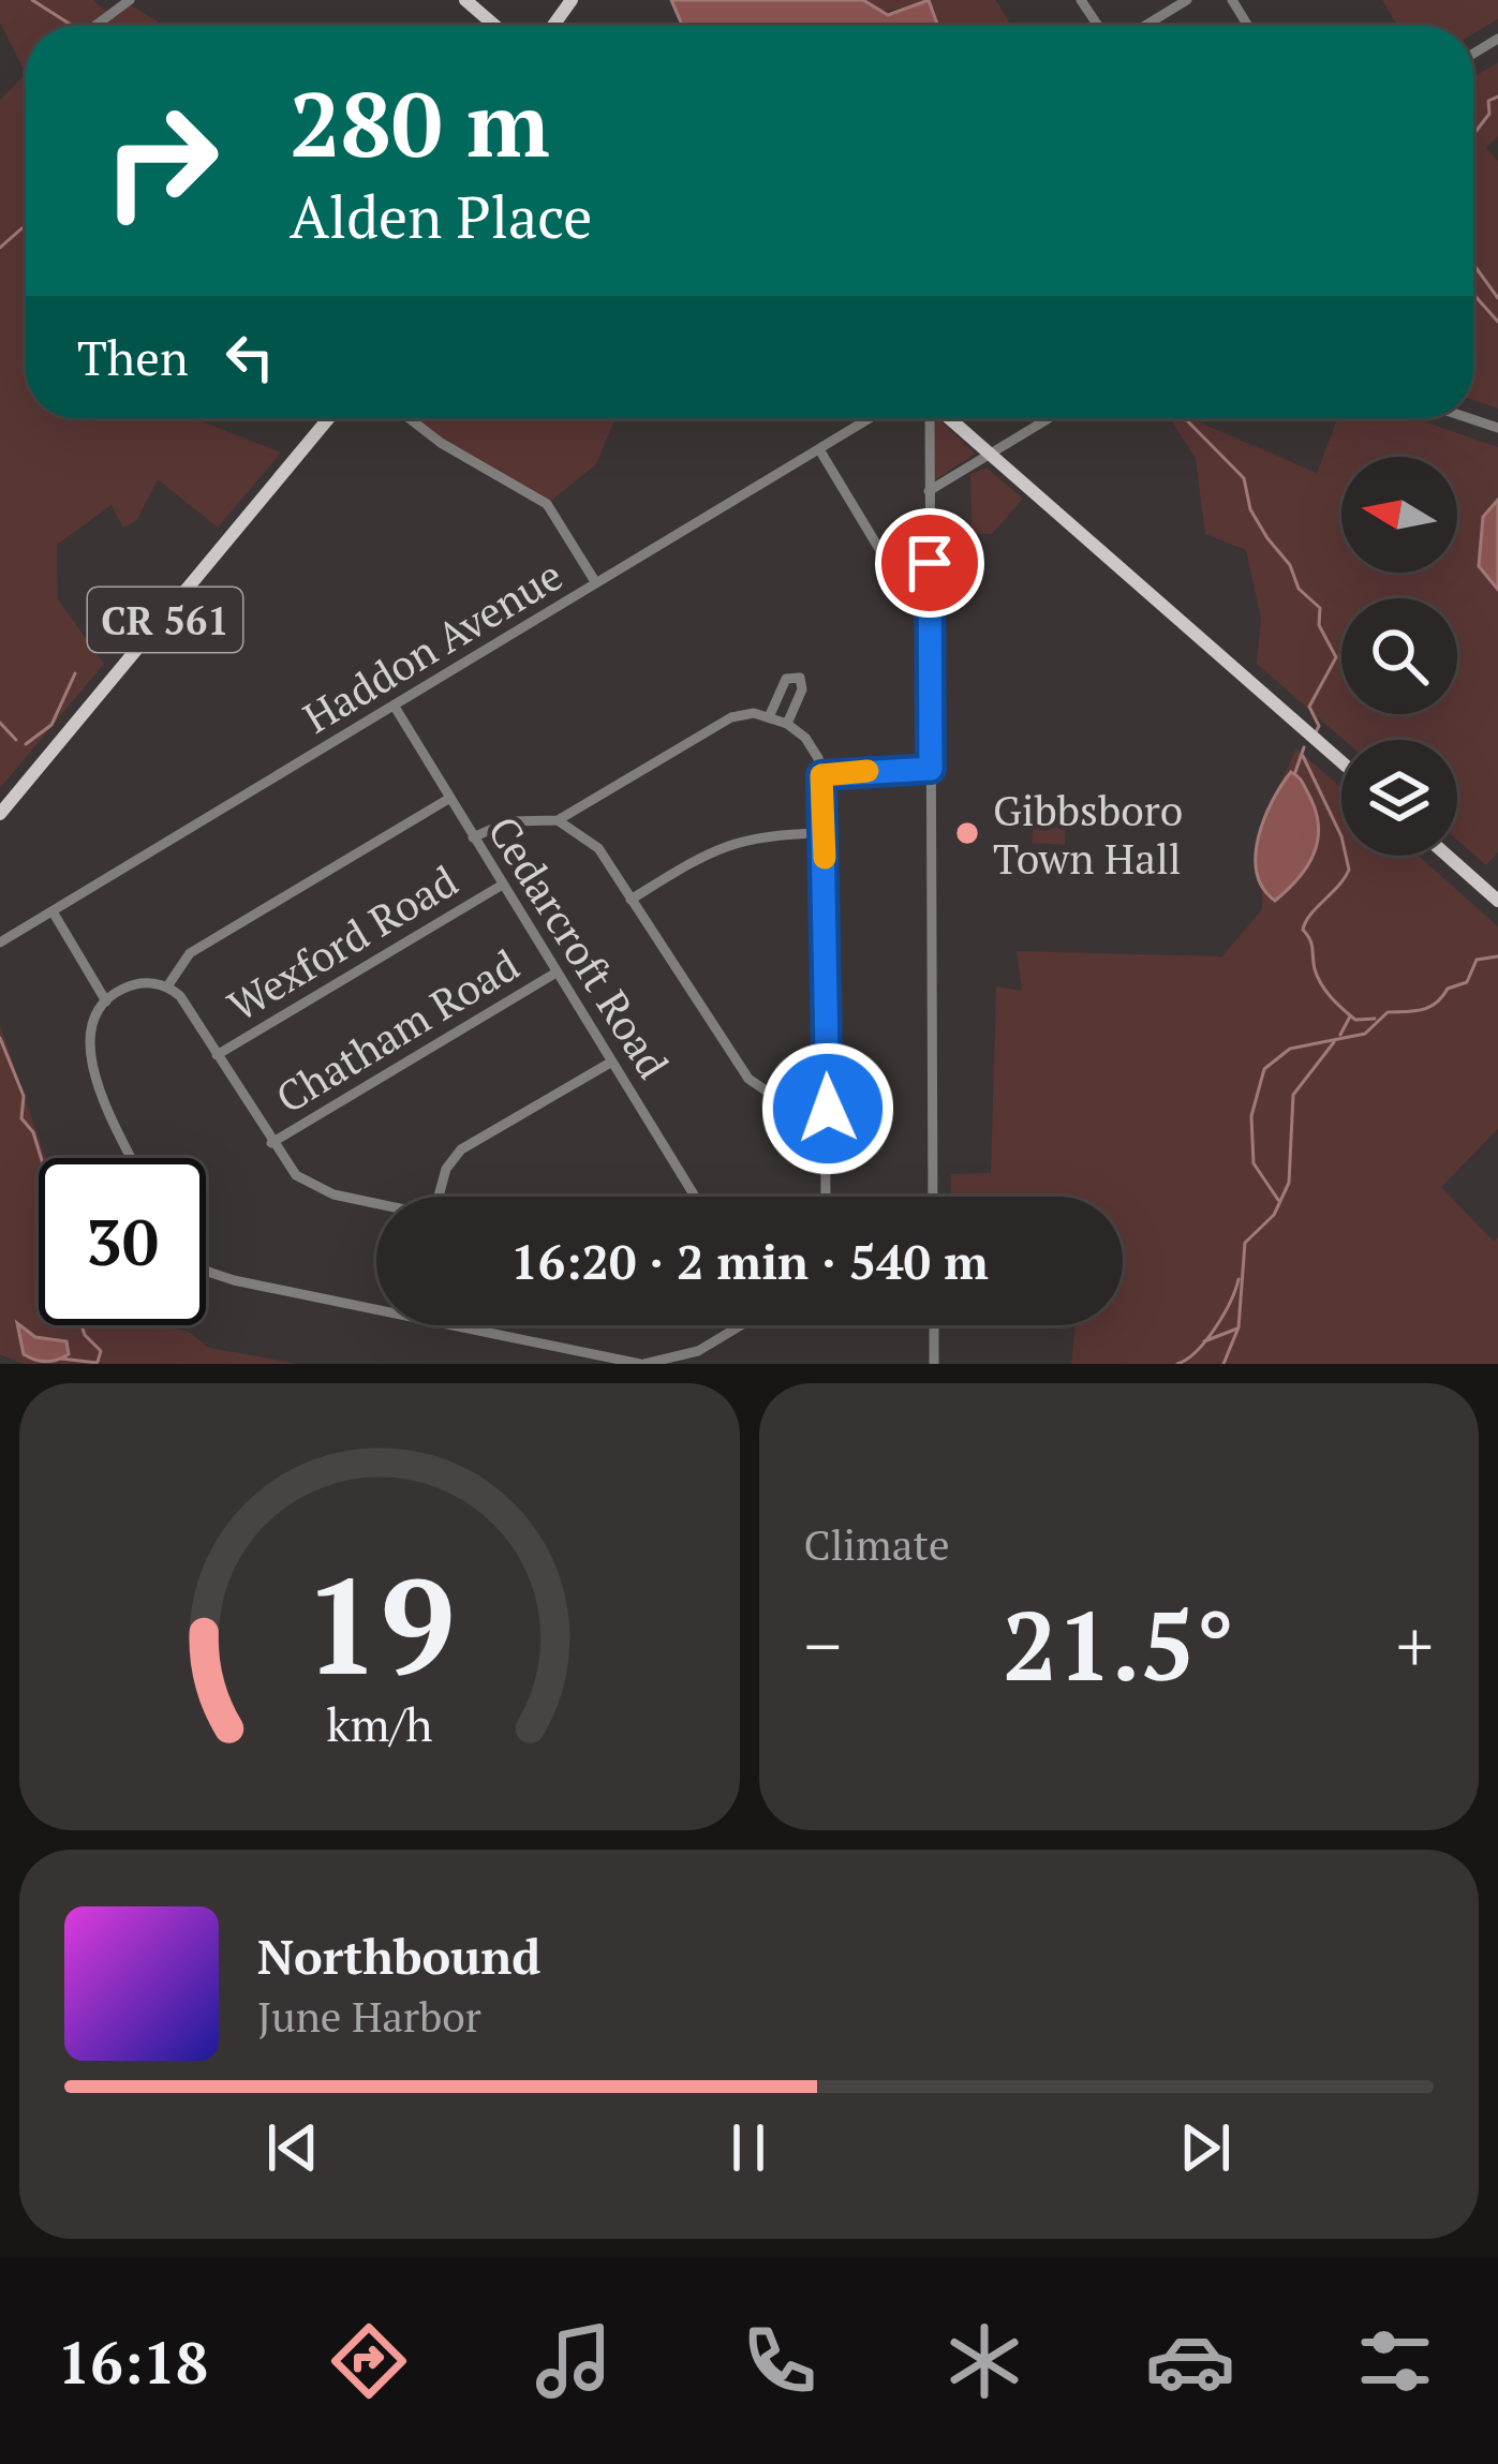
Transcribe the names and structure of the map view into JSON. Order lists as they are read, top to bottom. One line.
{"streets":{"main road":["CR 561"],"street":["Haddon Avenue","Wexford Road","Cedarcroft Road","Chatham Road"]},"crossings":[["Haddon Avenue","Cedarcroft Road"],["Wexford Road","Cedarcroft Road"],["Cedarcroft Road","Chatham Road"]],"places":["Gibbsboro Town Hall"],"north":"left","page":{"turn":["280 m","Alden Place"],"then":"Then","limit":"30","trip":"16:20 · 2 min · 540 m","tile":"Climate","heat":["−","21.5°","+"],"song":["Northbound","June Harbor"],"tabs":"16:18","gauge":["19","km/h"]}}
